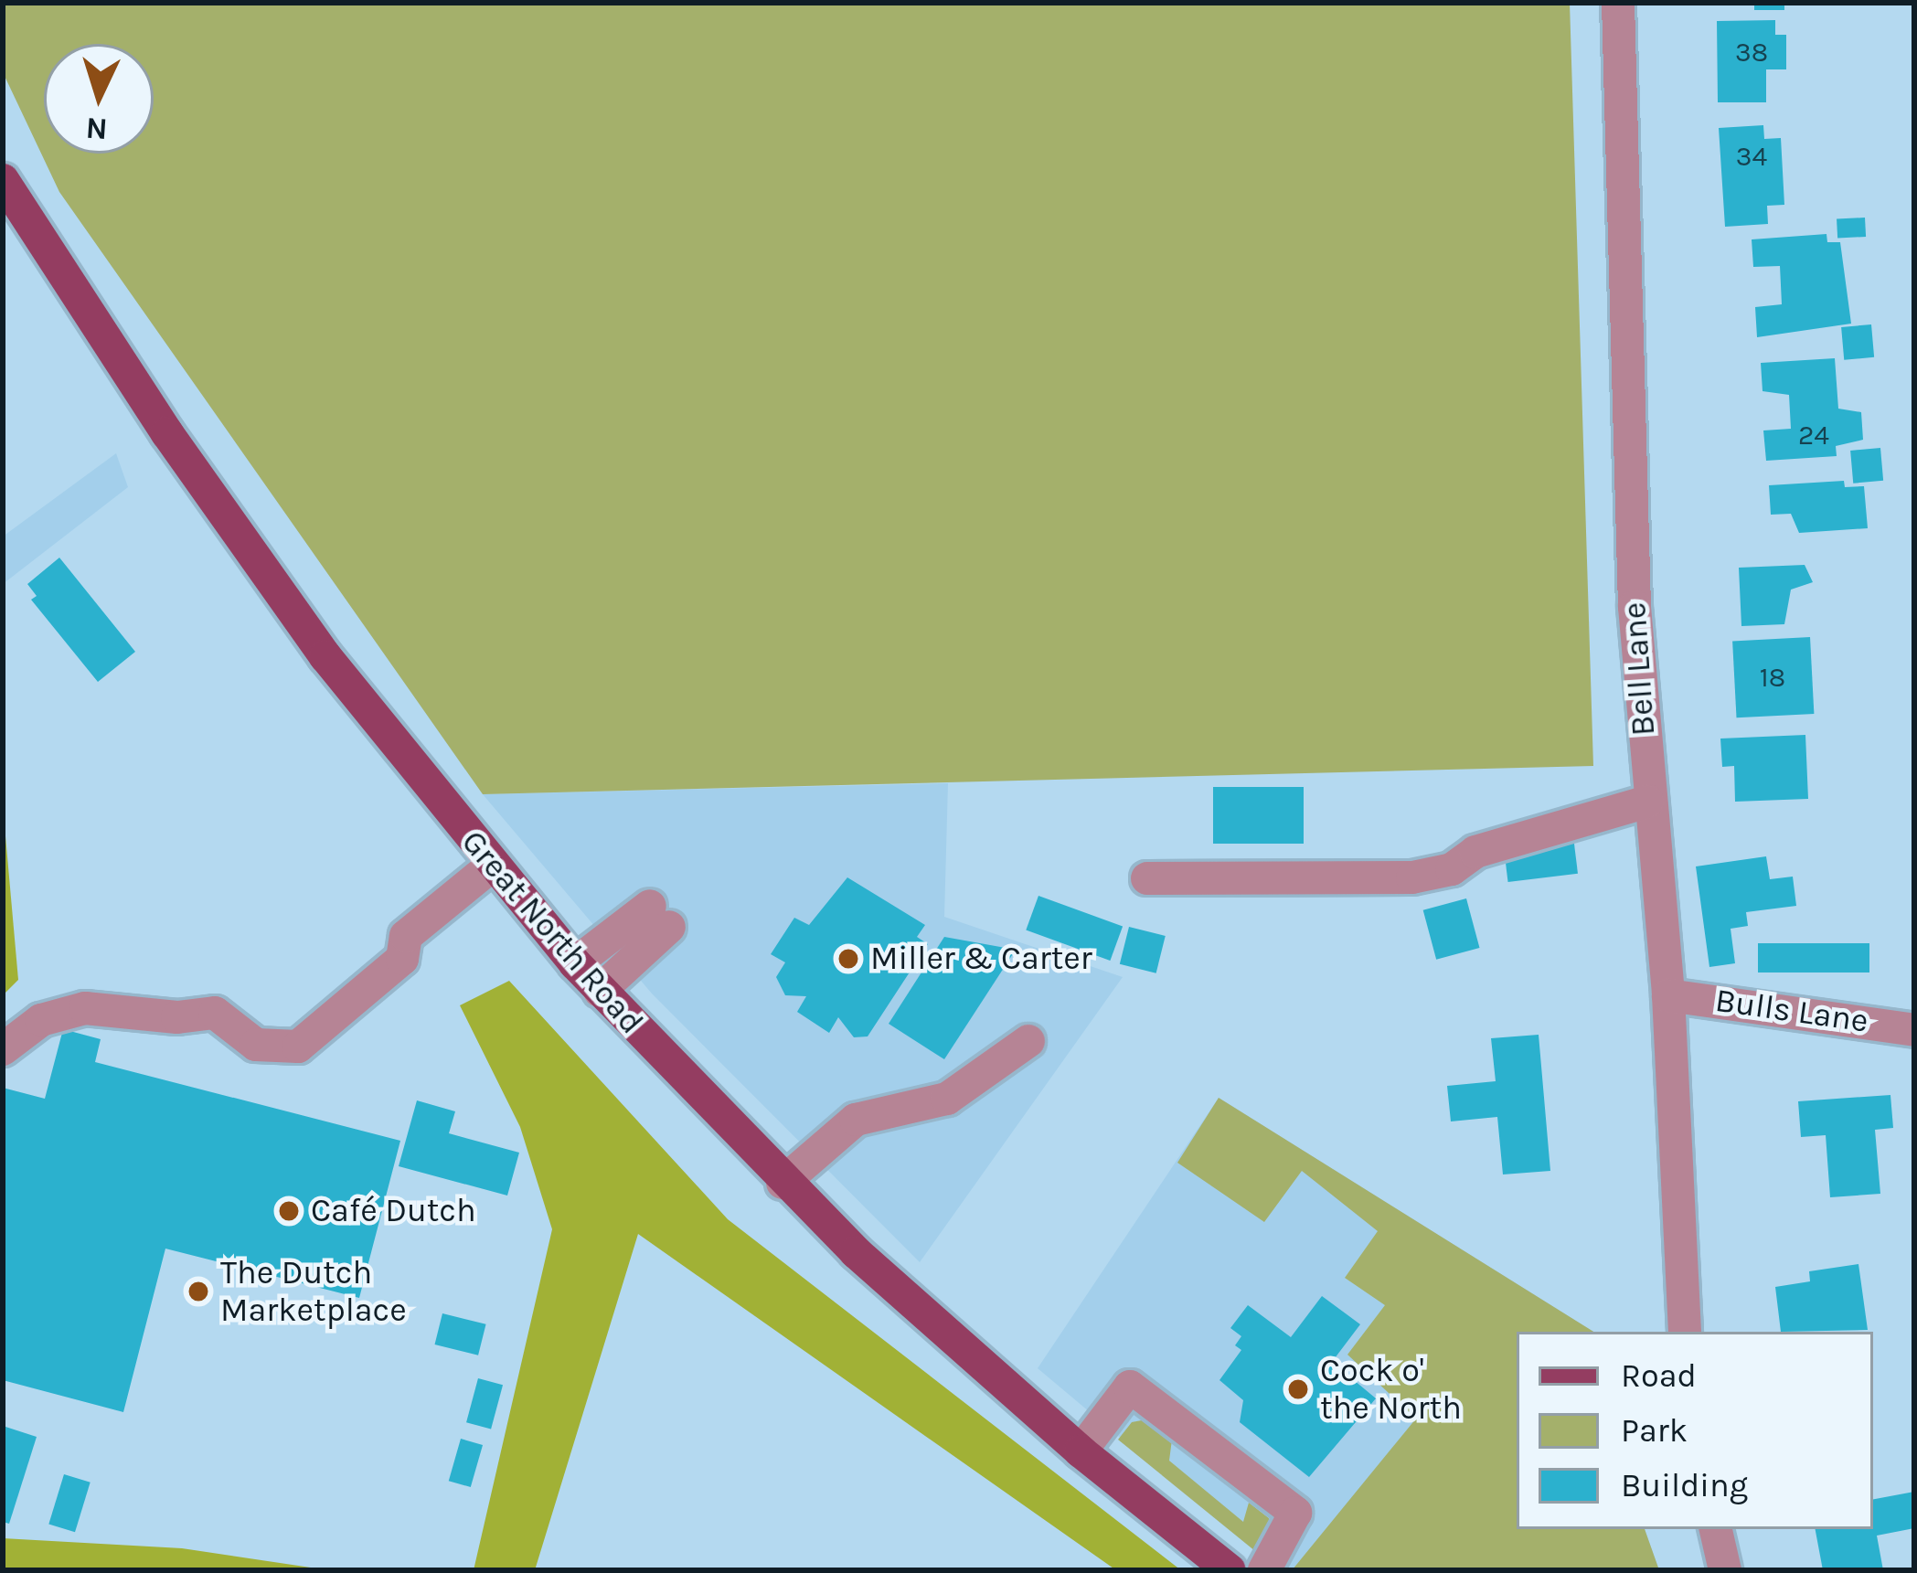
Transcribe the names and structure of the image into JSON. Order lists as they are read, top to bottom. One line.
{"streets":{"main road":["Great North Road"],"street":["Bell Lane","Bulls Lane"]},"crossings":[["Bell Lane","Bulls Lane"]],"places":["Miller & Carter","Café Dutch","The Dutch Marketplace","Cock o' the North"],"house_numbers":["38","34","24","18"],"legend":["Road","Park","Building"],"north":"bottom"}
